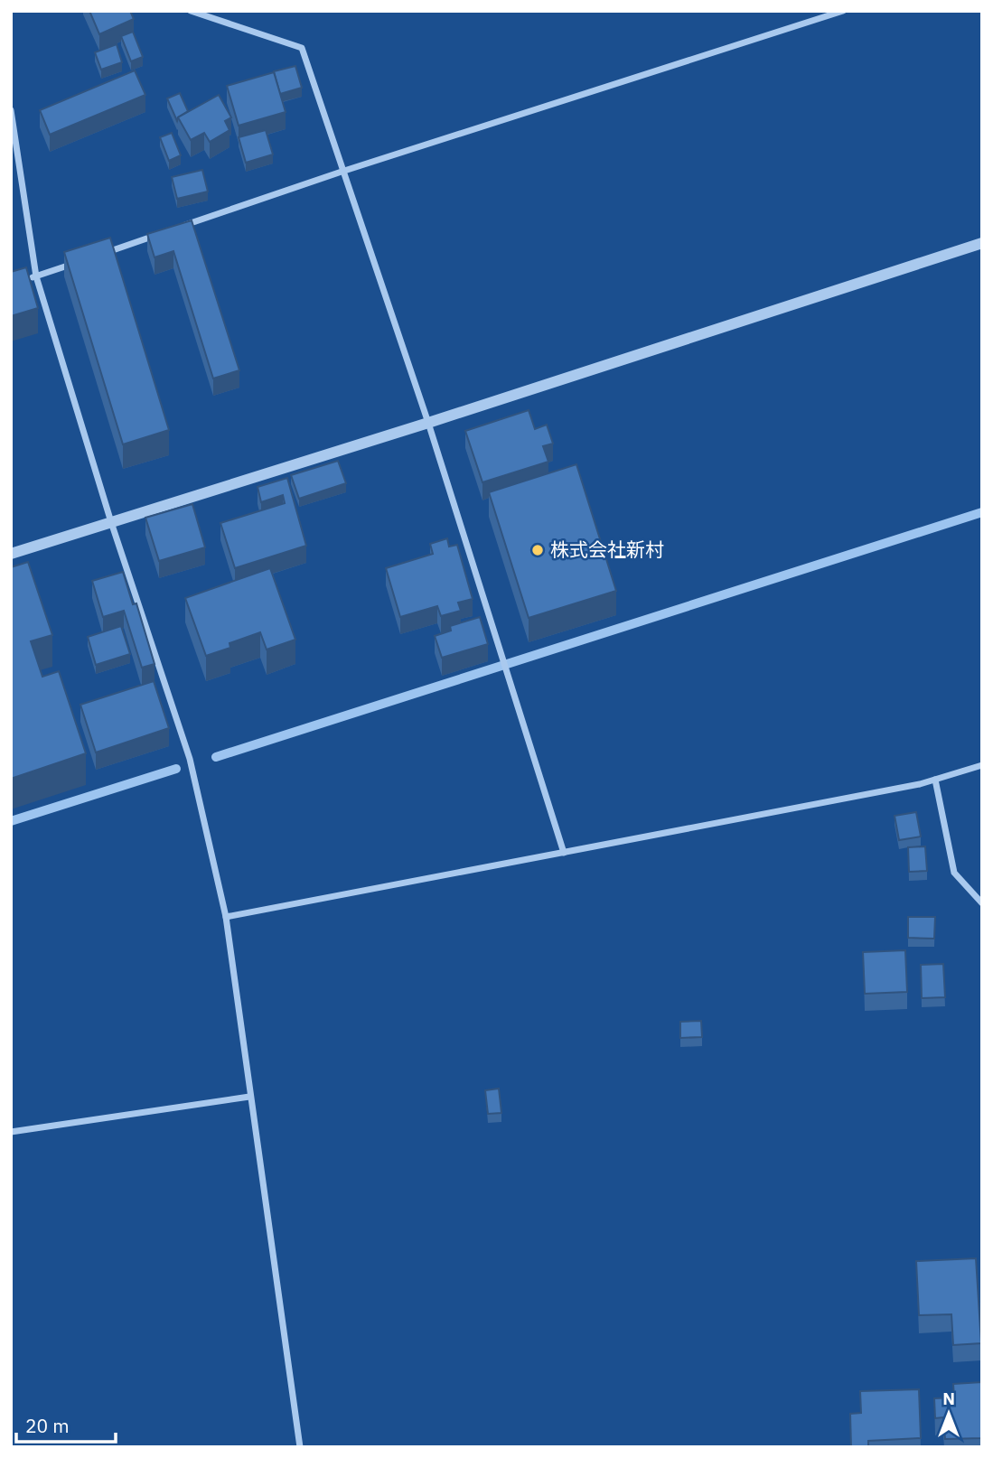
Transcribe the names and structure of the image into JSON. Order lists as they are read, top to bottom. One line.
{"places":["株式会社新村"],"scale_bar":"20 m","north":"top"}
